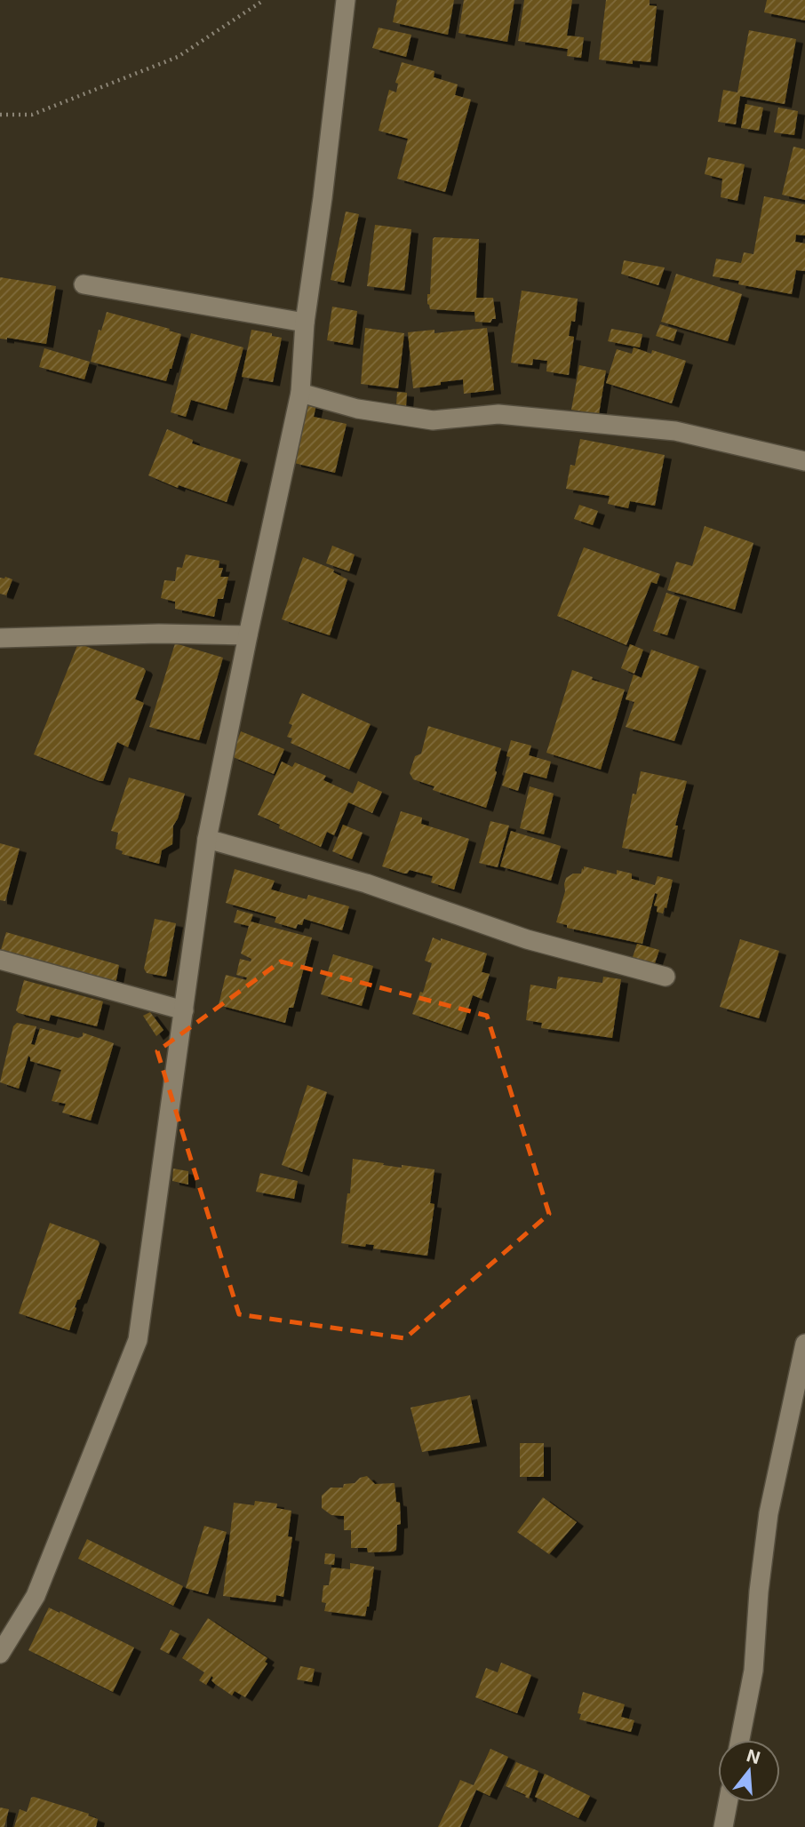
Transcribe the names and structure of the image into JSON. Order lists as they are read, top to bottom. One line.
{"north":"top"}
